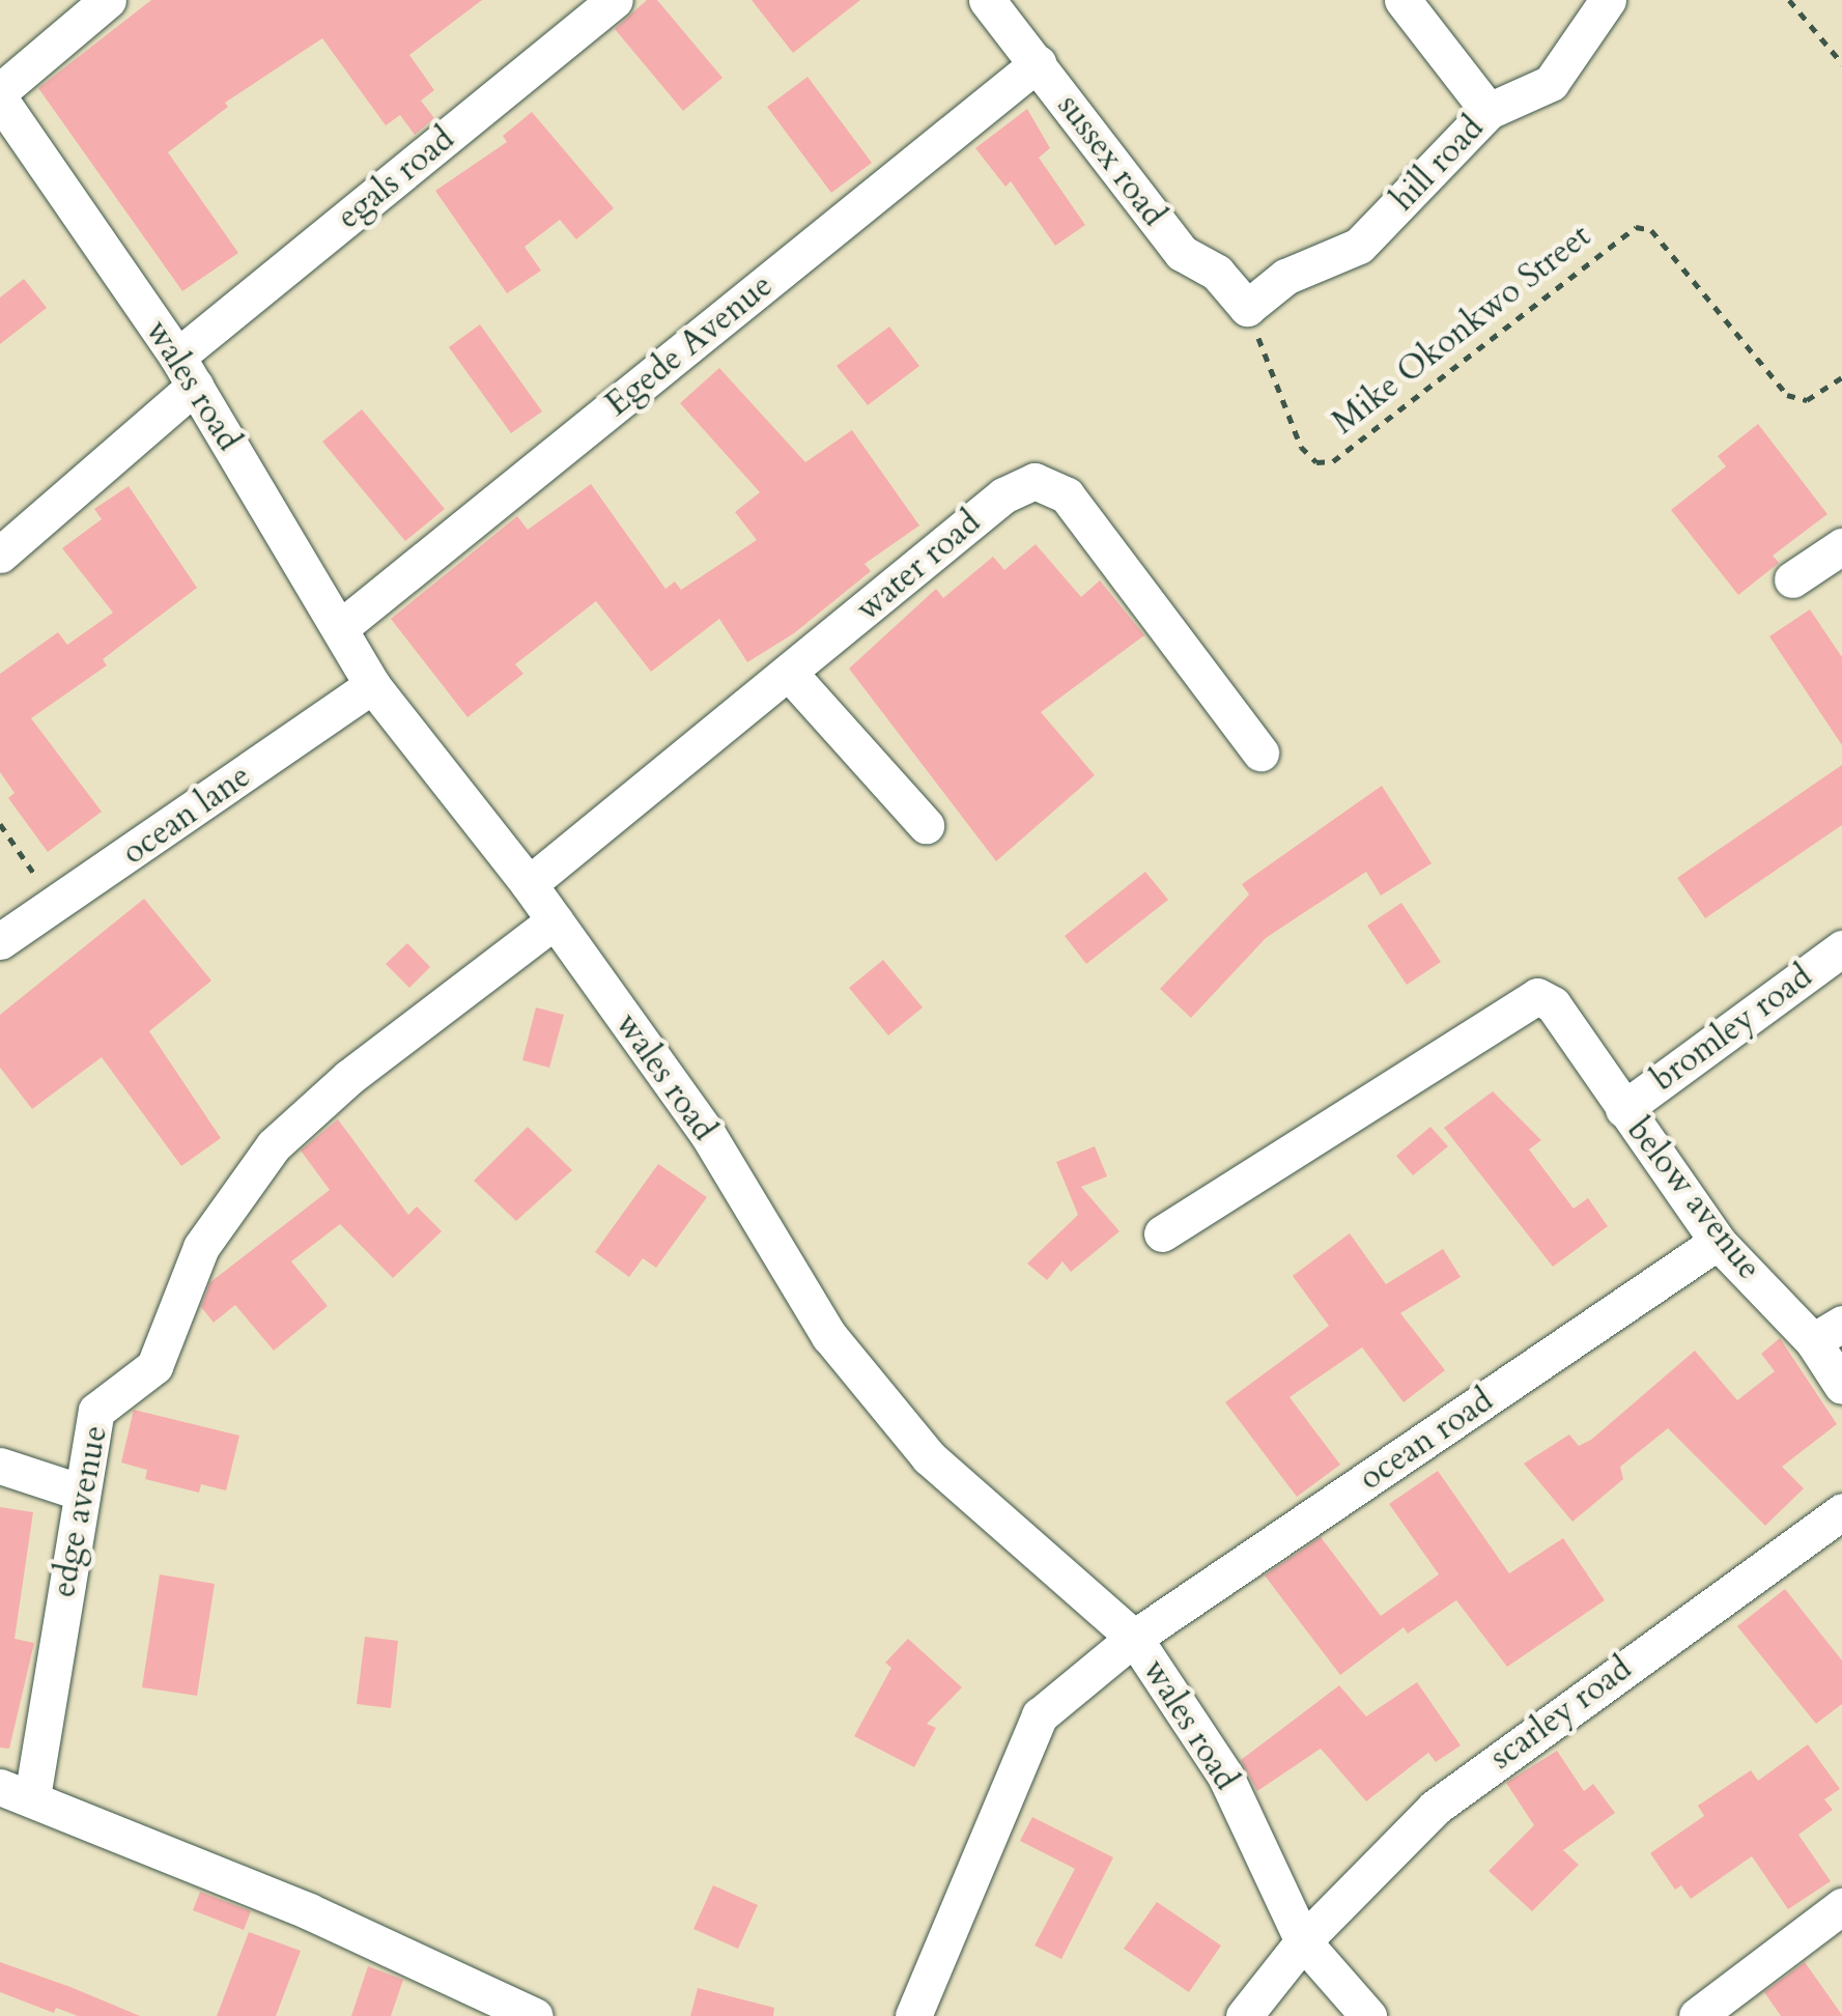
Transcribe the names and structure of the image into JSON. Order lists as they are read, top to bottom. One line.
{"streets":{"street":["sussex road","hill road","egals road","Egede Avenue","wales road","water road","ocean lane","bromley road","below avenue","ocean road","edge avenue","scarley road"],"path":["Mike Okonkwo Street"]},"crossings":[["sussex road","hill road"],["sussex road","Mike Okonkwo Street"],["sussex road","Egede Avenue"],["hill road","Mike Okonkwo Street"],["egals road","wales road"],["Egede Avenue","wales road"],["wales road","water road"],["wales road","ocean lane"],["wales road","ocean road"],["wales road","edge avenue"],["wales road","scarley road"],["bromley road","below avenue"],["below avenue","ocean road"]]}
